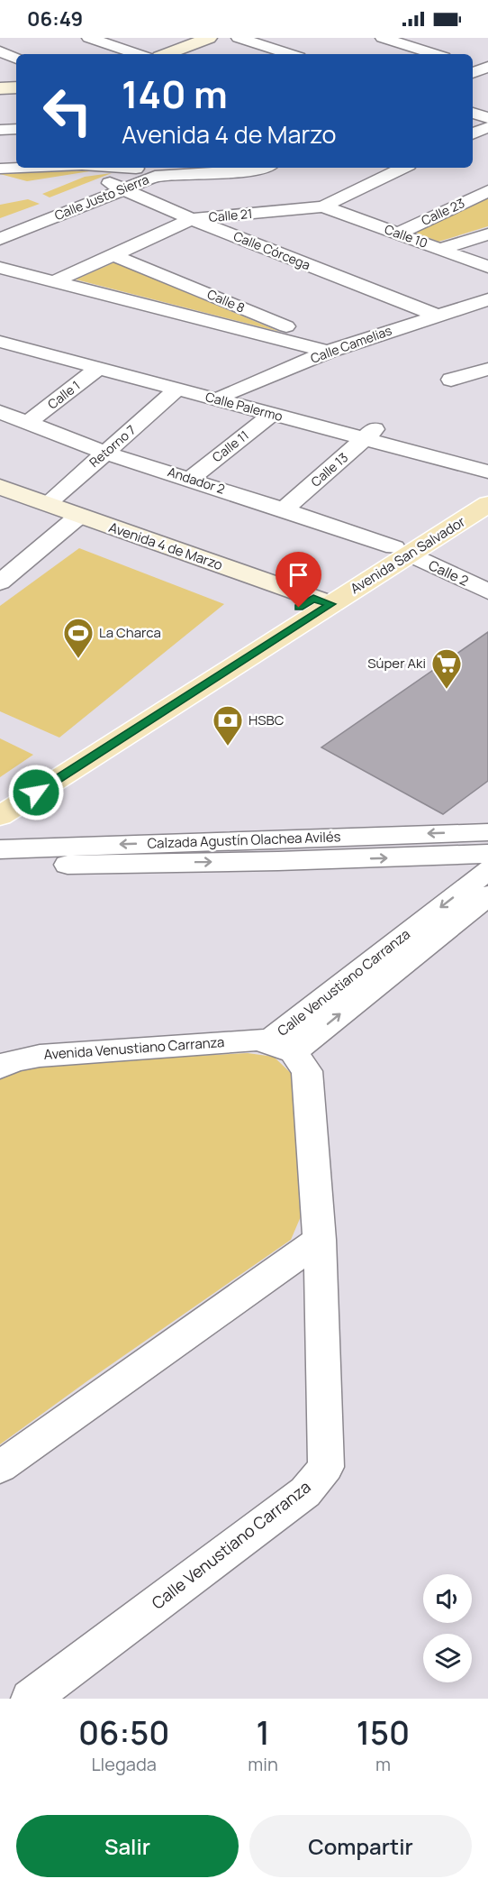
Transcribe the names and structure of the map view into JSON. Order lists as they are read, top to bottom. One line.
{"streets":{"main road":["Avenida 4 de Marzo","Avenida San Salvador"],"street":["Calle Justo Sierra","Calle 23","Calle 21","Calle 10","Calle Córcega","Calle 8","Calle Camelias","Calle 1","Calle Palermo","Retorno 7","Calle 11","Calle 13","Andador 2","Calle 2","Calzada Agustín Olachea Avilés","Calle Venustiano Carranza","Avenida Venustiano Carranza"]},"crossings":[["Calle Justo Sierra","Calle Córcega"],["Calle 23","Calle 10"],["Calle 21","Calle 10"],["Calle 21","Calle Córcega"],["Calle 21","Calle 8"],["Calle Córcega","Calle Camelias"],["Calle 8","Calle Camelias"],["Calle Camelias","Calle Palermo"],["Calle 1","Calle Palermo"],["Calle 1","Andador 2"],["Calle Palermo","Retorno 7"],["Calle Palermo","Calle 11"],["Calle Palermo","Calle 13"],["Retorno 7","Andador 2"],["Retorno 7","Avenida 4 de Marzo"],["Calle 11","Andador 2"],["Calle 13","Andador 2"],["Andador 2","Avenida San Salvador"],["Andador 2","Calle 2"],["Avenida 4 de Marzo","Avenida San Salvador"],["Avenida San Salvador","Calle 2"],["Calle Venustiano Carranza","Avenida Venustiano Carranza"]],"places":{"sports":["La Charca"],"supermarket":["Súper Aki"],"bank":["HSBC"]},"page":{"status":"06:49","turn":["140 m","Avenida 4 de Marzo"],"eta":["06:50","Llegada","1","min","150","m"],"buttons":["Salir","Compartir"]}}
